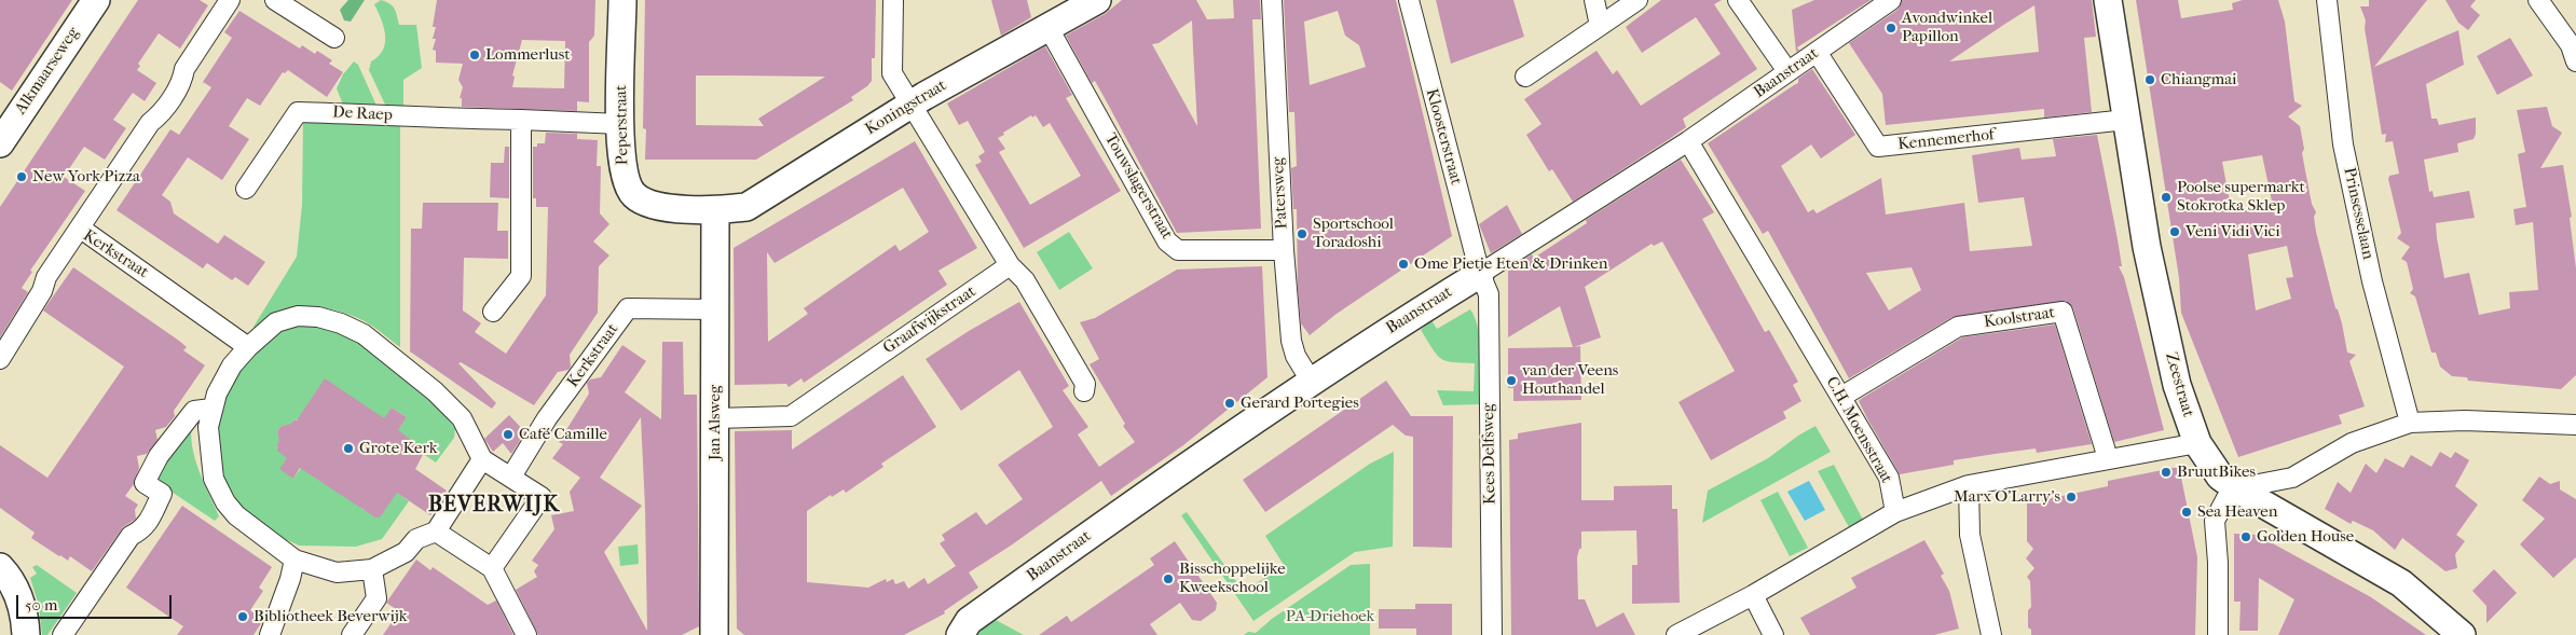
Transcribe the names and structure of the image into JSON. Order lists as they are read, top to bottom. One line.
{"streets":{"street":["Alkmaarseweg","Baanstraat","Koningstraat","De Raep","Peperstraat","Kloosterstraat","Kennemerhof","Touwslagerstraat","Patersweg","Prinsesselaan","Kerkstraat","Koolstraat","Graafwijkstraat","Zeestraat","Jan Alsweg","C.H. Moensstraat","Kees Delfsweg"]},"crossings":[["Baanstraat","Kloosterstraat"],["Baanstraat","Kennemerhof"],["Baanstraat","Patersweg"],["Baanstraat","C.H. Moensstraat"],["Baanstraat","Kees Delfsweg"],["Koningstraat","Peperstraat"],["Koningstraat","Touwslagerstraat"],["Koningstraat","Jan Alsweg"],["Peperstraat","Jan Alsweg"],["Kloosterstraat","Kees Delfsweg"],["Kennemerhof","Zeestraat"],["Touwslagerstraat","Patersweg"],["Kerkstraat","Jan Alsweg"],["Koolstraat","C.H. Moensstraat"],["Graafwijkstraat","Jan Alsweg"]],"districts":["BEVERWIJK"],"parks":["PA-Driehoek"],"places":["Avondwinkel Papillon","Lommerlust","Chiangmai","New York Pizza","Poolse supermarkt Stokrotka Sklep","Veni Vidi Vici","Sportschool Toradoshi","Ome Pietje Eten & Drinken","van der Veens Houthandel","Gerard Portegies","Café Camille","Grote Kerk","BruutBikes","Marx O'Larry's","Sea Heaven","Golden House","Bisschoppelijke Kweekschool","Bibliotheek Beverwijk"],"scale_bar":"50 m"}
